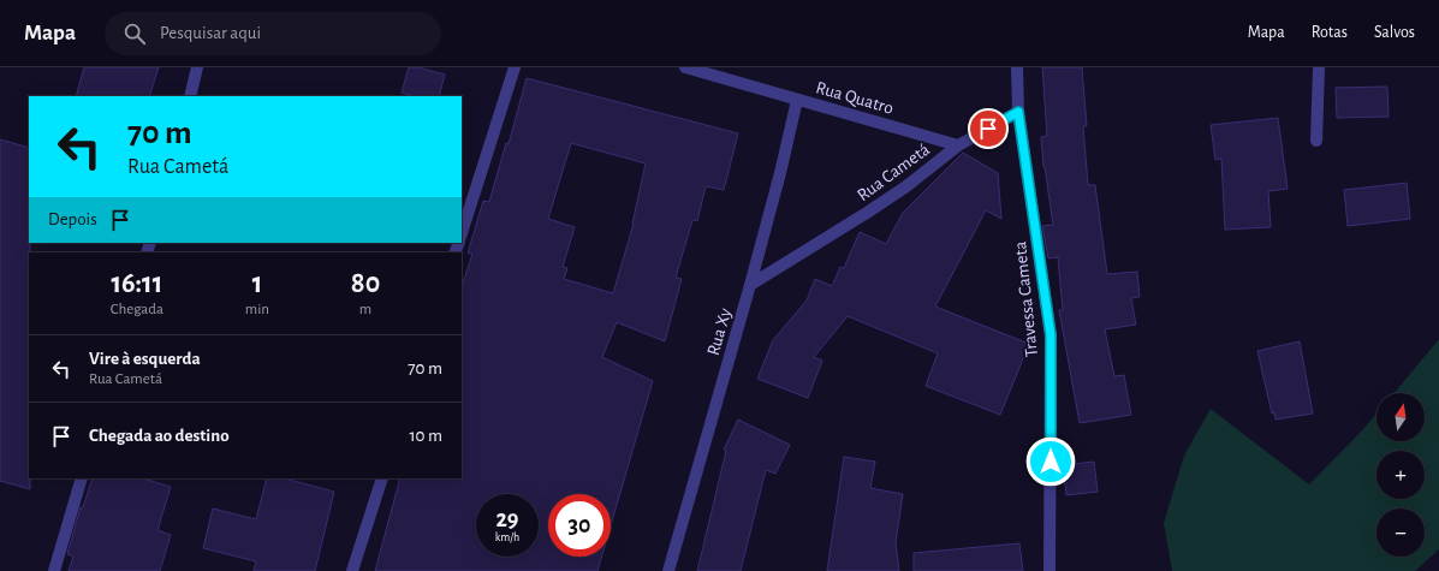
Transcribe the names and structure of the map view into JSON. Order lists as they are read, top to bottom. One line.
{"streets":{"street":["Rua Quatro","Rua Cametá","Travessa Cameta","Rua Xy"]},"crossings":[["Rua Quatro","Rua Cametá"],["Rua Quatro","Rua Xy"],["Rua Cametá","Travessa Cameta"],["Rua Cametá","Rua Xy"]],"north":"top","page":{"header":"Mapa","search":"Pesquisar aqui","nav":["Mapa","Rotas","Salvos"],"turn":["70 m","Rua Cametá"],"then":"Depois","eta":["16:11","Chegada","1","min","80","m"],"list":[{"name":"Vire à esquerda","note":"Rua Cametá","value":"70 m"},{"name":"Chegada ao destino","value":"10 m"}],"map_buttons":["+","−"],"speed":"29 km/h","limit":"30"}}
